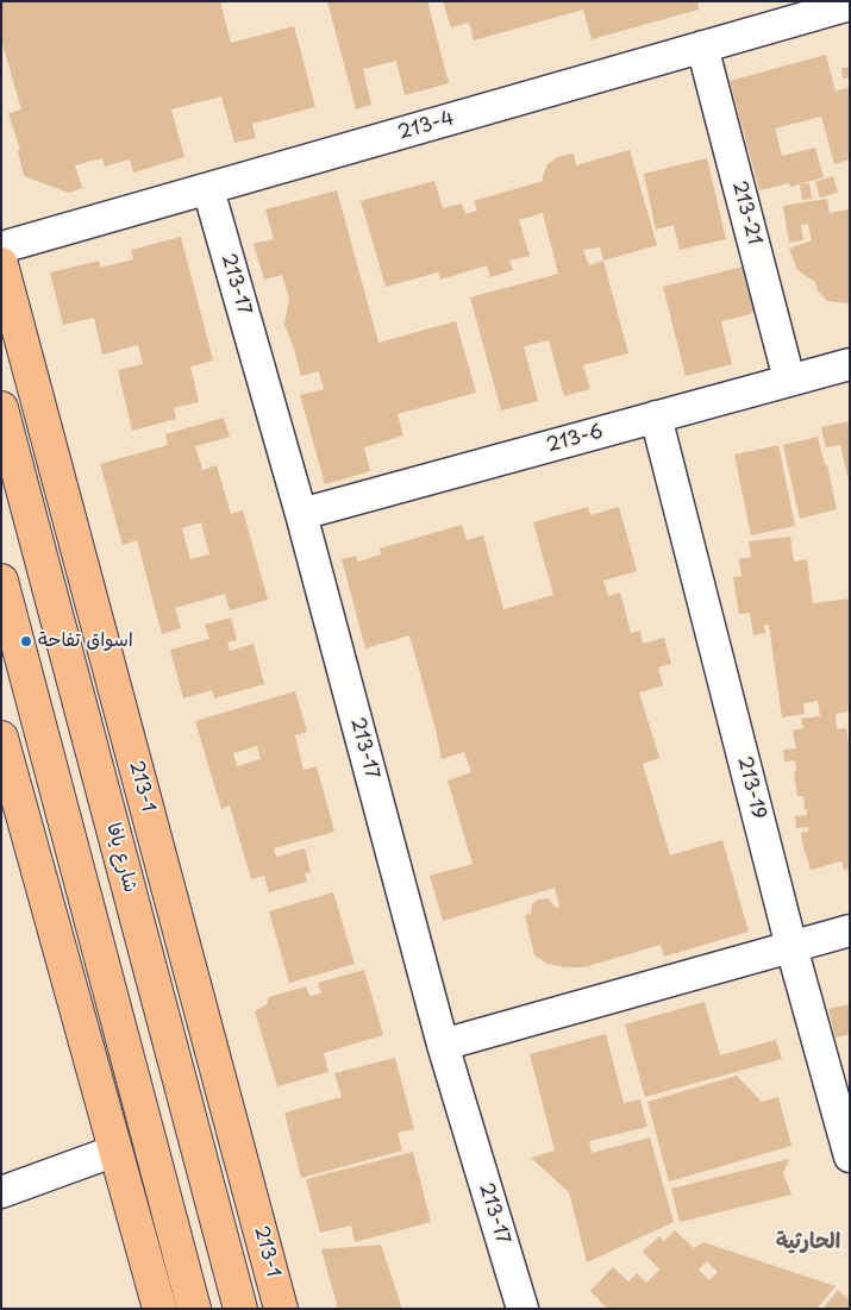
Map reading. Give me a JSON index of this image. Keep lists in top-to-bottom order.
{
  "streets": {
    "main road": ["213-1", "شارع يافا"],
    "street": [
      "213-4",
      "213-21",
      "213-17",
      "213-6",
      "213-19"
    ]
  },
  "crossings": [
    ["213-4", "213-21"],
    ["213-4", "213-17"],
    ["213-21", "213-6"],
    ["213-17", "213-6"],
    ["213-6", "213-19"]
  ],
  "districts": ["الحارثية"],
  "places": ["اسواق تفاحة"]
}
